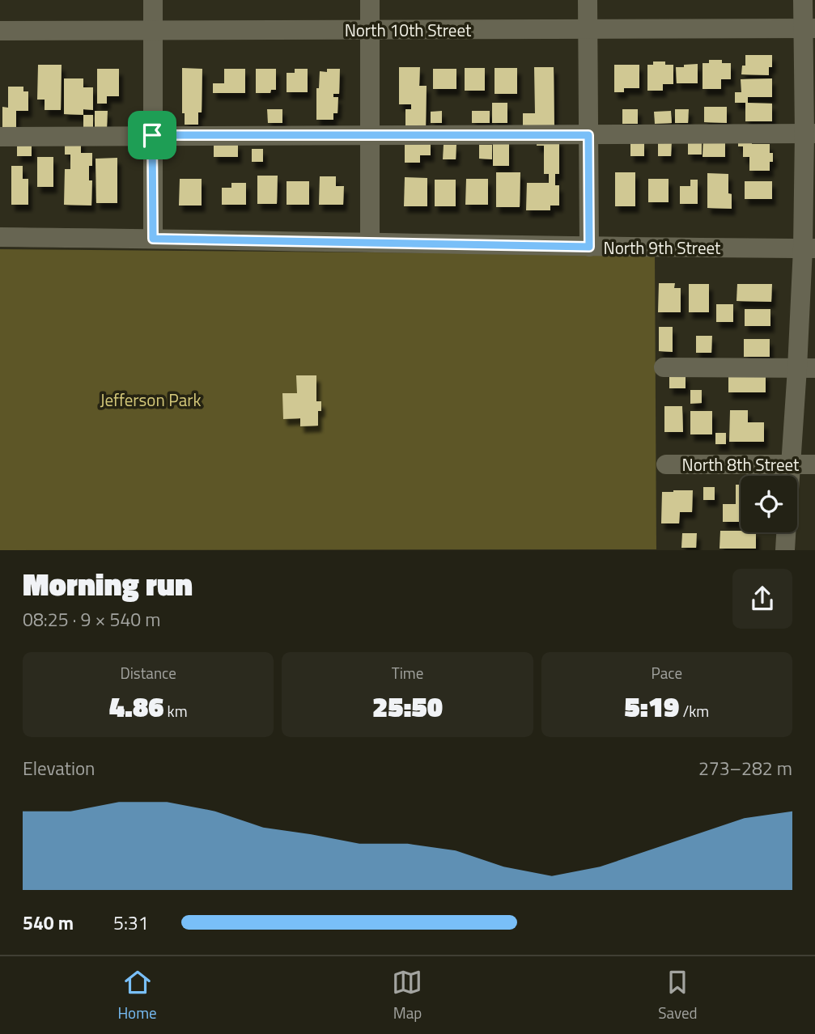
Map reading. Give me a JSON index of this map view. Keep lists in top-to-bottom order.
{
  "streets": {
    "street": ["North 10th Street", "North 9th Street", "North 8th Street"]
  },
  "parks": ["Jefferson Park"],
  "page": {
    "heading": ["Morning run", "08:25 · 9 × 540 m"],
    "stats": [
      ["Distance", "4.86 km"],
      ["Time", "25:50"],
      ["Pace", "5:19 /km"]
    ],
    "chart": ["Elevation", "273–282 m"],
    "list": [
      {
        "name": "540 m",
        "note": "5:31"
      }
    ],
    "tabs": ["Home", "Map", "Saved"]
  }
}
